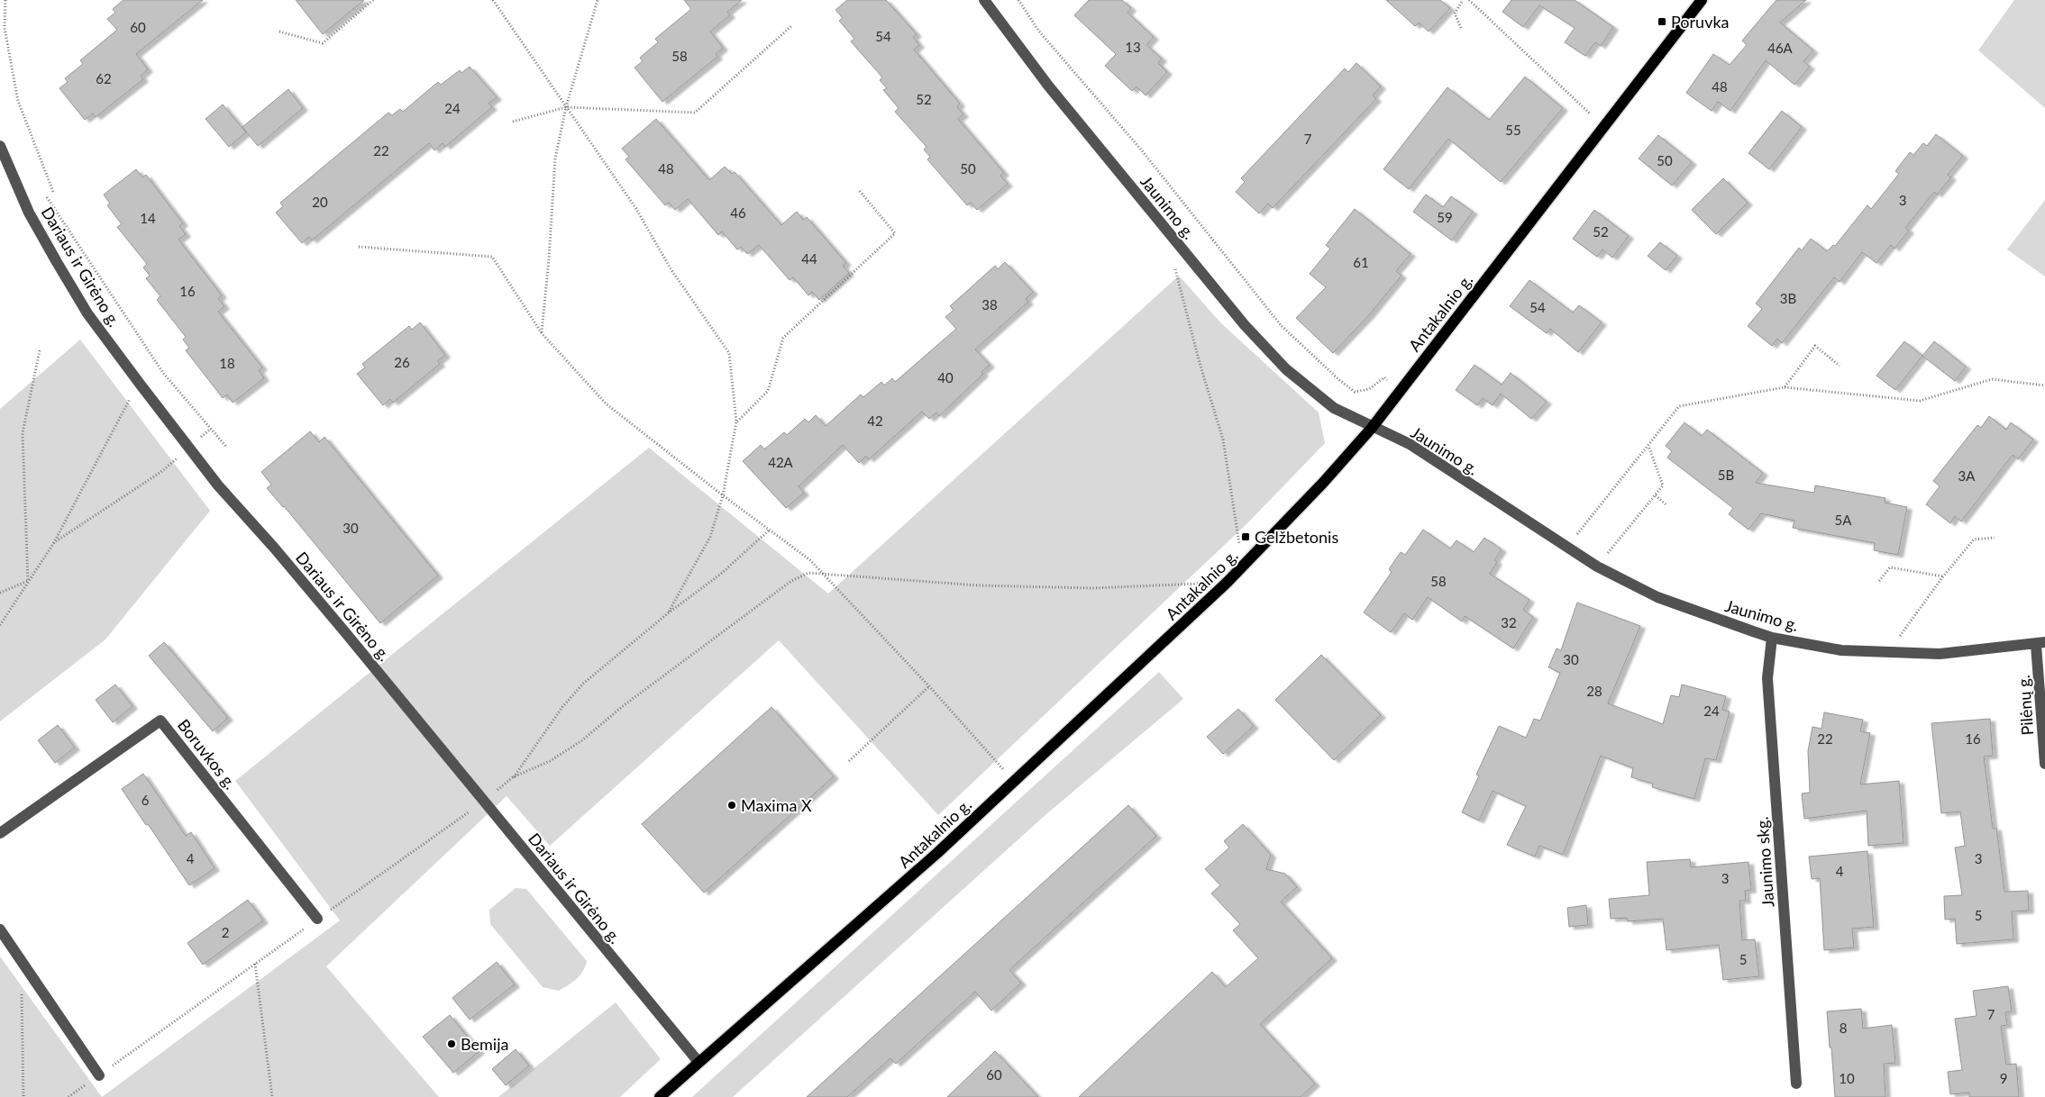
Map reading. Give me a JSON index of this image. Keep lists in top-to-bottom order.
{
  "streets": {
    "main road": ["Antakalnio g."],
    "street": [
      "Jaunimo g.",
      "Dariaus ir Girėno g.",
      "Pilėnų g.",
      "Boruvkos g.",
      "Jaunimo skg."
    ]
  },
  "crossings": [
    ["Jaunimo g.", "Antakalnio g."],
    ["Jaunimo g.", "Pilėnų g."],
    ["Jaunimo g.", "Jaunimo skg."],
    ["Dariaus ir Girėno g.", "Antakalnio g."]
  ],
  "places": {
    "transit": ["Poruvka", "Gelžbetonis"],
    "other": ["Maxima X", "Bemija"]
  },
  "house_numbers": [
    "60",
    "54",
    "13",
    "46A",
    "58",
    "62",
    "48",
    "52",
    "24",
    "55",
    "7",
    "22",
    "50",
    "48",
    "50",
    "3",
    "20",
    "46",
    "59",
    "14",
    "52",
    "44",
    "61",
    "16",
    "3B",
    "38",
    "54",
    "26",
    "18",
    "40",
    "42",
    "42A",
    "5B",
    "3A",
    "5A",
    "30",
    "58",
    "32",
    "30",
    "28",
    "24",
    "22",
    "16",
    "6",
    "4",
    "3",
    "4",
    "3",
    "5",
    "2",
    "5",
    "7",
    "8",
    "60",
    "10",
    "9"
  ]
}
